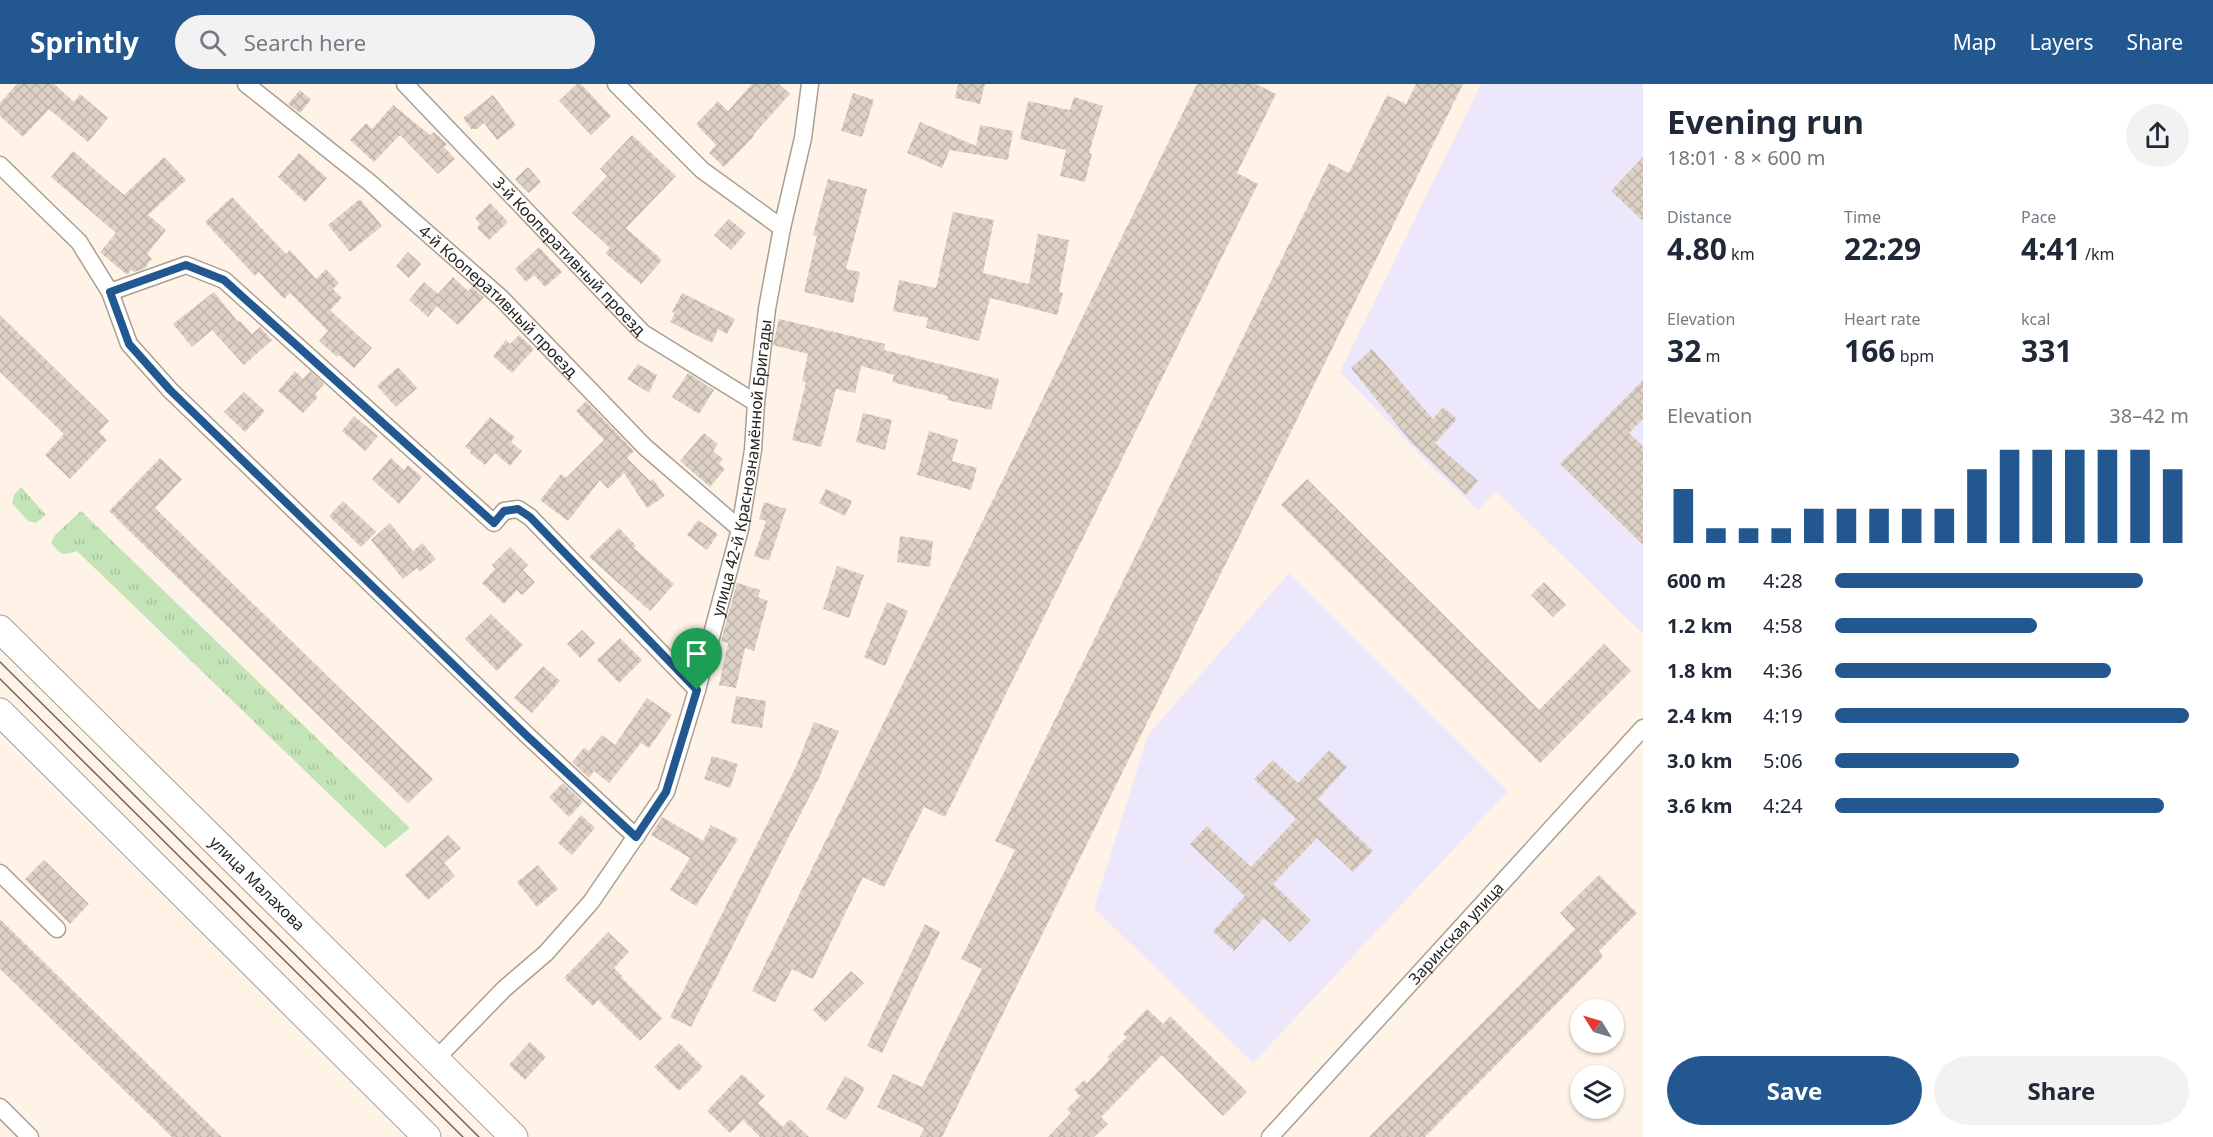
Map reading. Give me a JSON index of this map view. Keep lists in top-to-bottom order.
{
  "streets": {
    "main road": ["улица Малахова"],
    "street": [
      "3-й Кооперативный проезд",
      "4-й Кооперативный проезд",
      "улица 42-й Краснознамённой Бригады",
      "Заринская улица"
    ]
  },
  "crossings": [
    ["3-й Кооперативный проезд", "улица 42-й Краснознамённой Бригады"],
    ["4-й Кооперативный проезд", "улица 42-й Краснознамённой Бригады"],
    ["улица 42-й Краснознамённой Бригады", "улица Малахова"]
  ],
  "north": "top left",
  "page": {
    "header": "Sprintly",
    "search": "Search here",
    "nav": ["Map", "Layers", "Share"],
    "heading": ["Evening run", "18:01 · 8 × 600 m"],
    "stats": [
      ["Distance", "4.80 km"],
      ["Time", "22:29"],
      ["Pace", "4:41 /km"],
      ["Elevation", "32 m"],
      ["Heart rate", "166 bpm"],
      ["kcal", "331"]
    ],
    "chart": ["Elevation", "38–42 m"],
    "list": [
      {
        "name": "600 m",
        "note": "4:28"
      },
      {
        "name": "1.2 km",
        "note": "4:58"
      },
      {
        "name": "1.8 km",
        "note": "4:36"
      },
      {
        "name": "2.4 km",
        "note": "4:19"
      },
      {
        "name": "3.0 km",
        "note": "5:06"
      },
      {
        "name": "3.6 km",
        "note": "4:24"
      }
    ],
    "buttons": ["Save", "Share"]
  }
}
